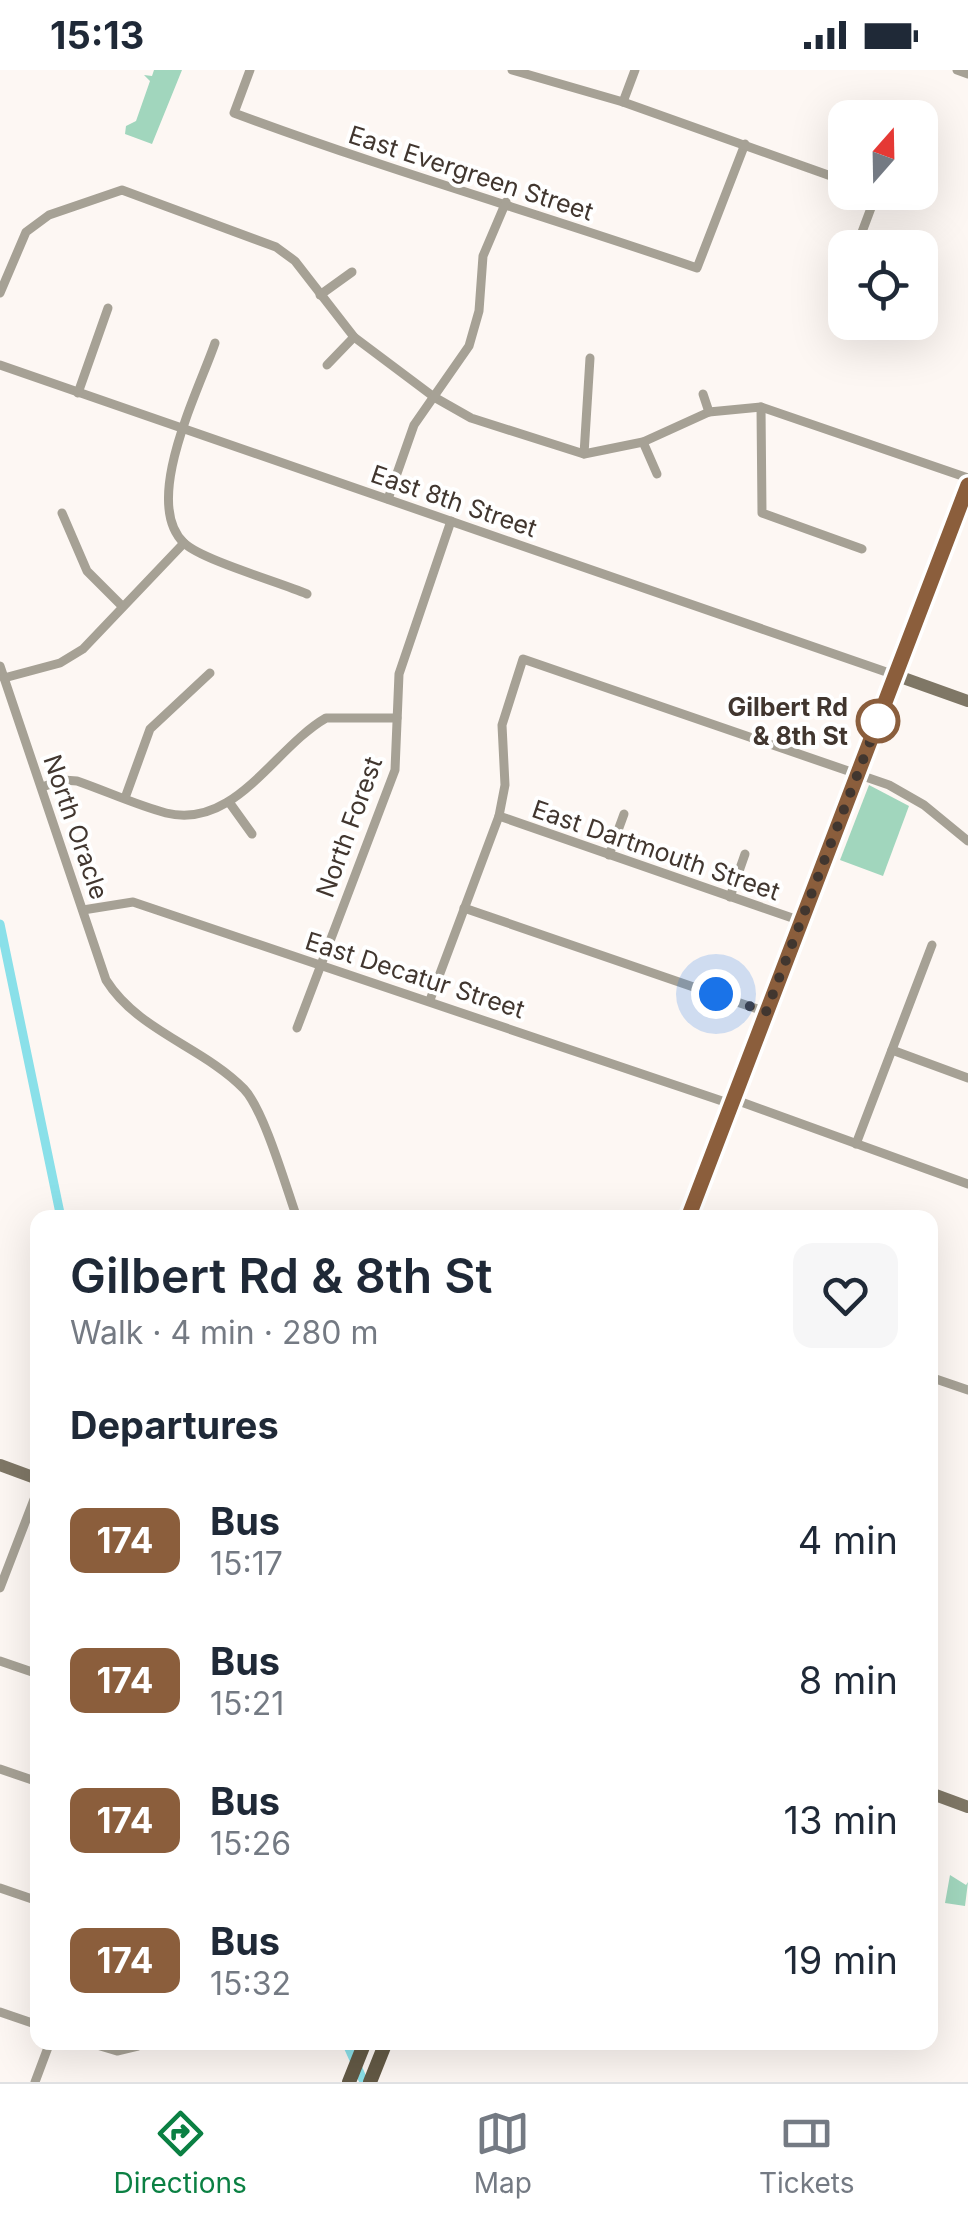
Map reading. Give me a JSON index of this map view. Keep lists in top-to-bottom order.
{
  "streets": {
    "street": [
      "East Evergreen Street",
      "East 8th Street",
      "North Oracle",
      "North Forest",
      "East Dartmouth Street",
      "East Decatur Street"
    ]
  },
  "crossings": [
    ["East 8th Street", "North Forest"],
    ["North Oracle", "East Decatur Street"],
    ["North Forest", "East Decatur Street"]
  ],
  "places": ["Gilbert Rd & 8th St"],
  "lines": ["bus line 174"],
  "north": "top",
  "page": {
    "status": "15:13",
    "heading": [
      ["Gilbert Rd & 8th St", "Walk · 4 min · 280 m"],
      "Departures"
    ],
    "list": [
      {
        "mark": "174",
        "name": "Bus",
        "note": "15:17",
        "value": "4 min"
      },
      {
        "mark": "174",
        "name": "Bus",
        "note": "15:21",
        "value": "8 min"
      },
      {
        "mark": "174",
        "name": "Bus",
        "note": "15:26",
        "value": "13 min"
      },
      {
        "mark": "174",
        "name": "Bus",
        "note": "15:32",
        "value": "19 min"
      }
    ],
    "tabs": ["Directions", "Map", "Tickets"]
  }
}
